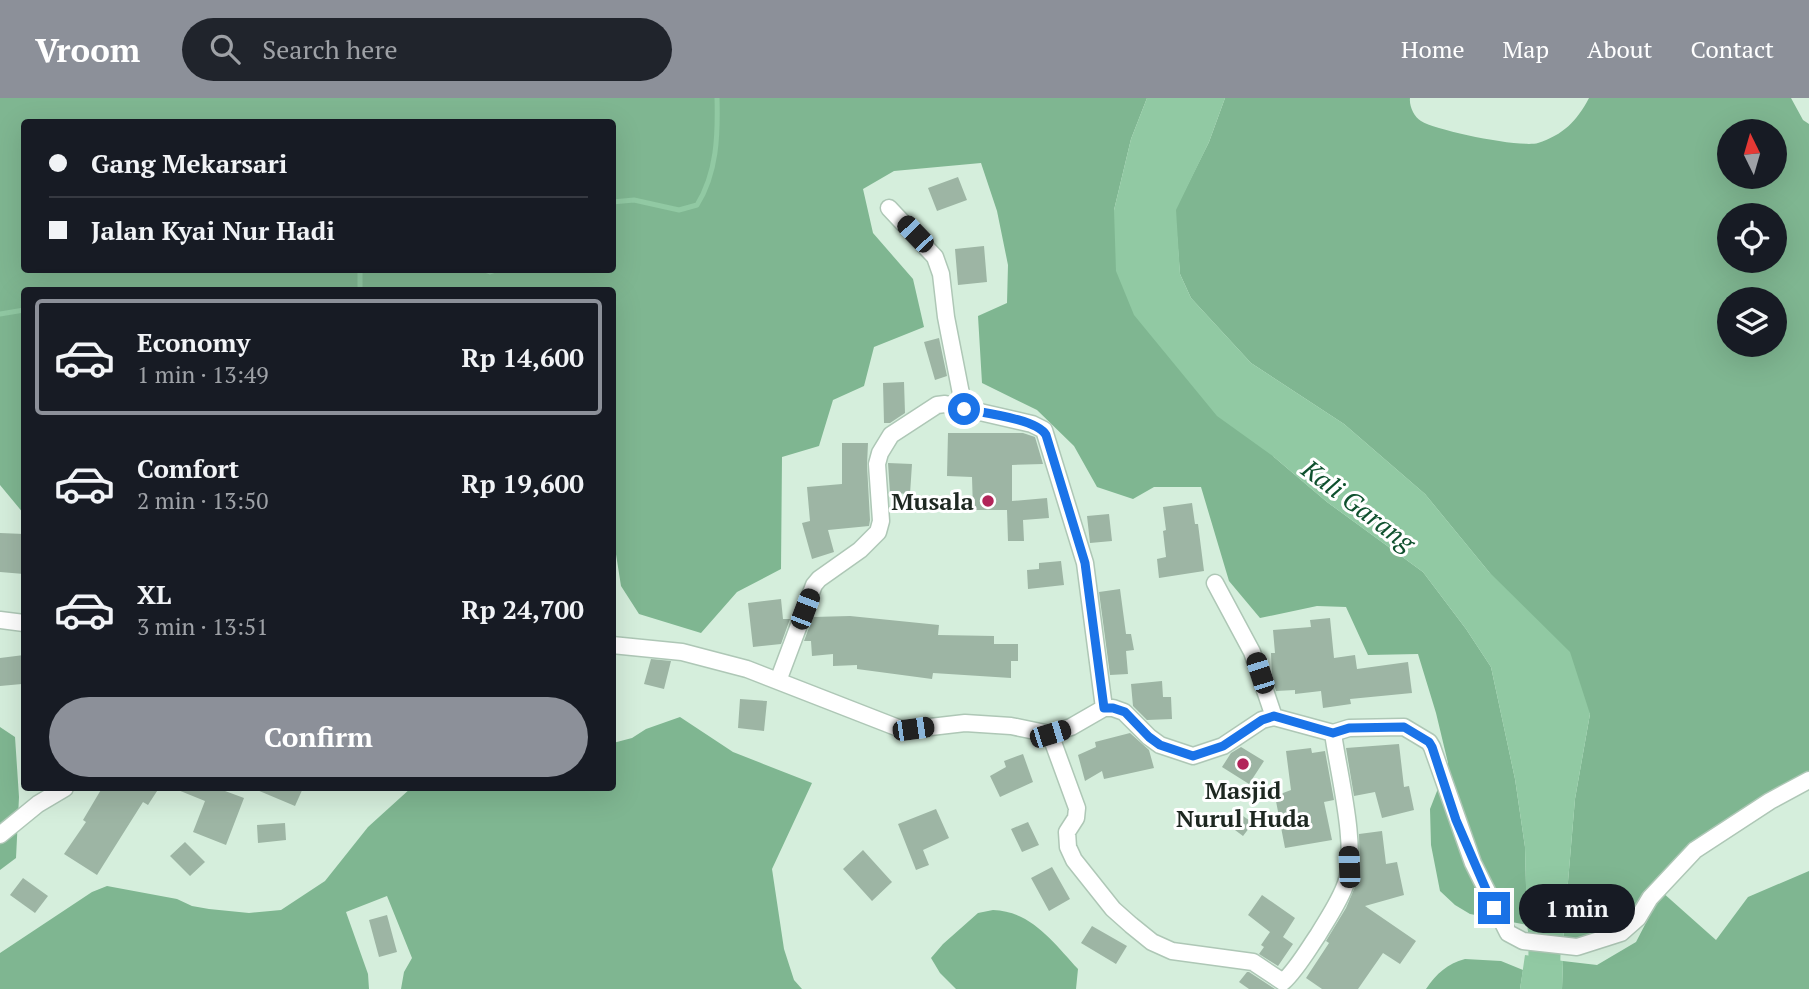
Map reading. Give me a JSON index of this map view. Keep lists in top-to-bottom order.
{
  "water": ["Kali Garang"],
  "places": ["Musala", "Masjid Nurul Huda"],
  "north": "top",
  "page": {
    "header": "Vroom",
    "search": "Search here",
    "nav": [
      "Home",
      "Map",
      "About",
      "Contact"
    ],
    "banner": ["Gang Mekarsari", "Jalan Kyai Nur Hadi"],
    "list": [
      {
        "name": "Economy",
        "note": "1 min · 13:49",
        "value": "Rp 14,600"
      },
      {
        "name": "Comfort",
        "note": "2 min · 13:50",
        "value": "Rp 19,600"
      },
      {
        "name": "XL",
        "note": "3 min · 13:51",
        "value": "Rp 24,700"
      }
    ],
    "buttons": "Confirm",
    "bubble": "1 min"
  }
}
